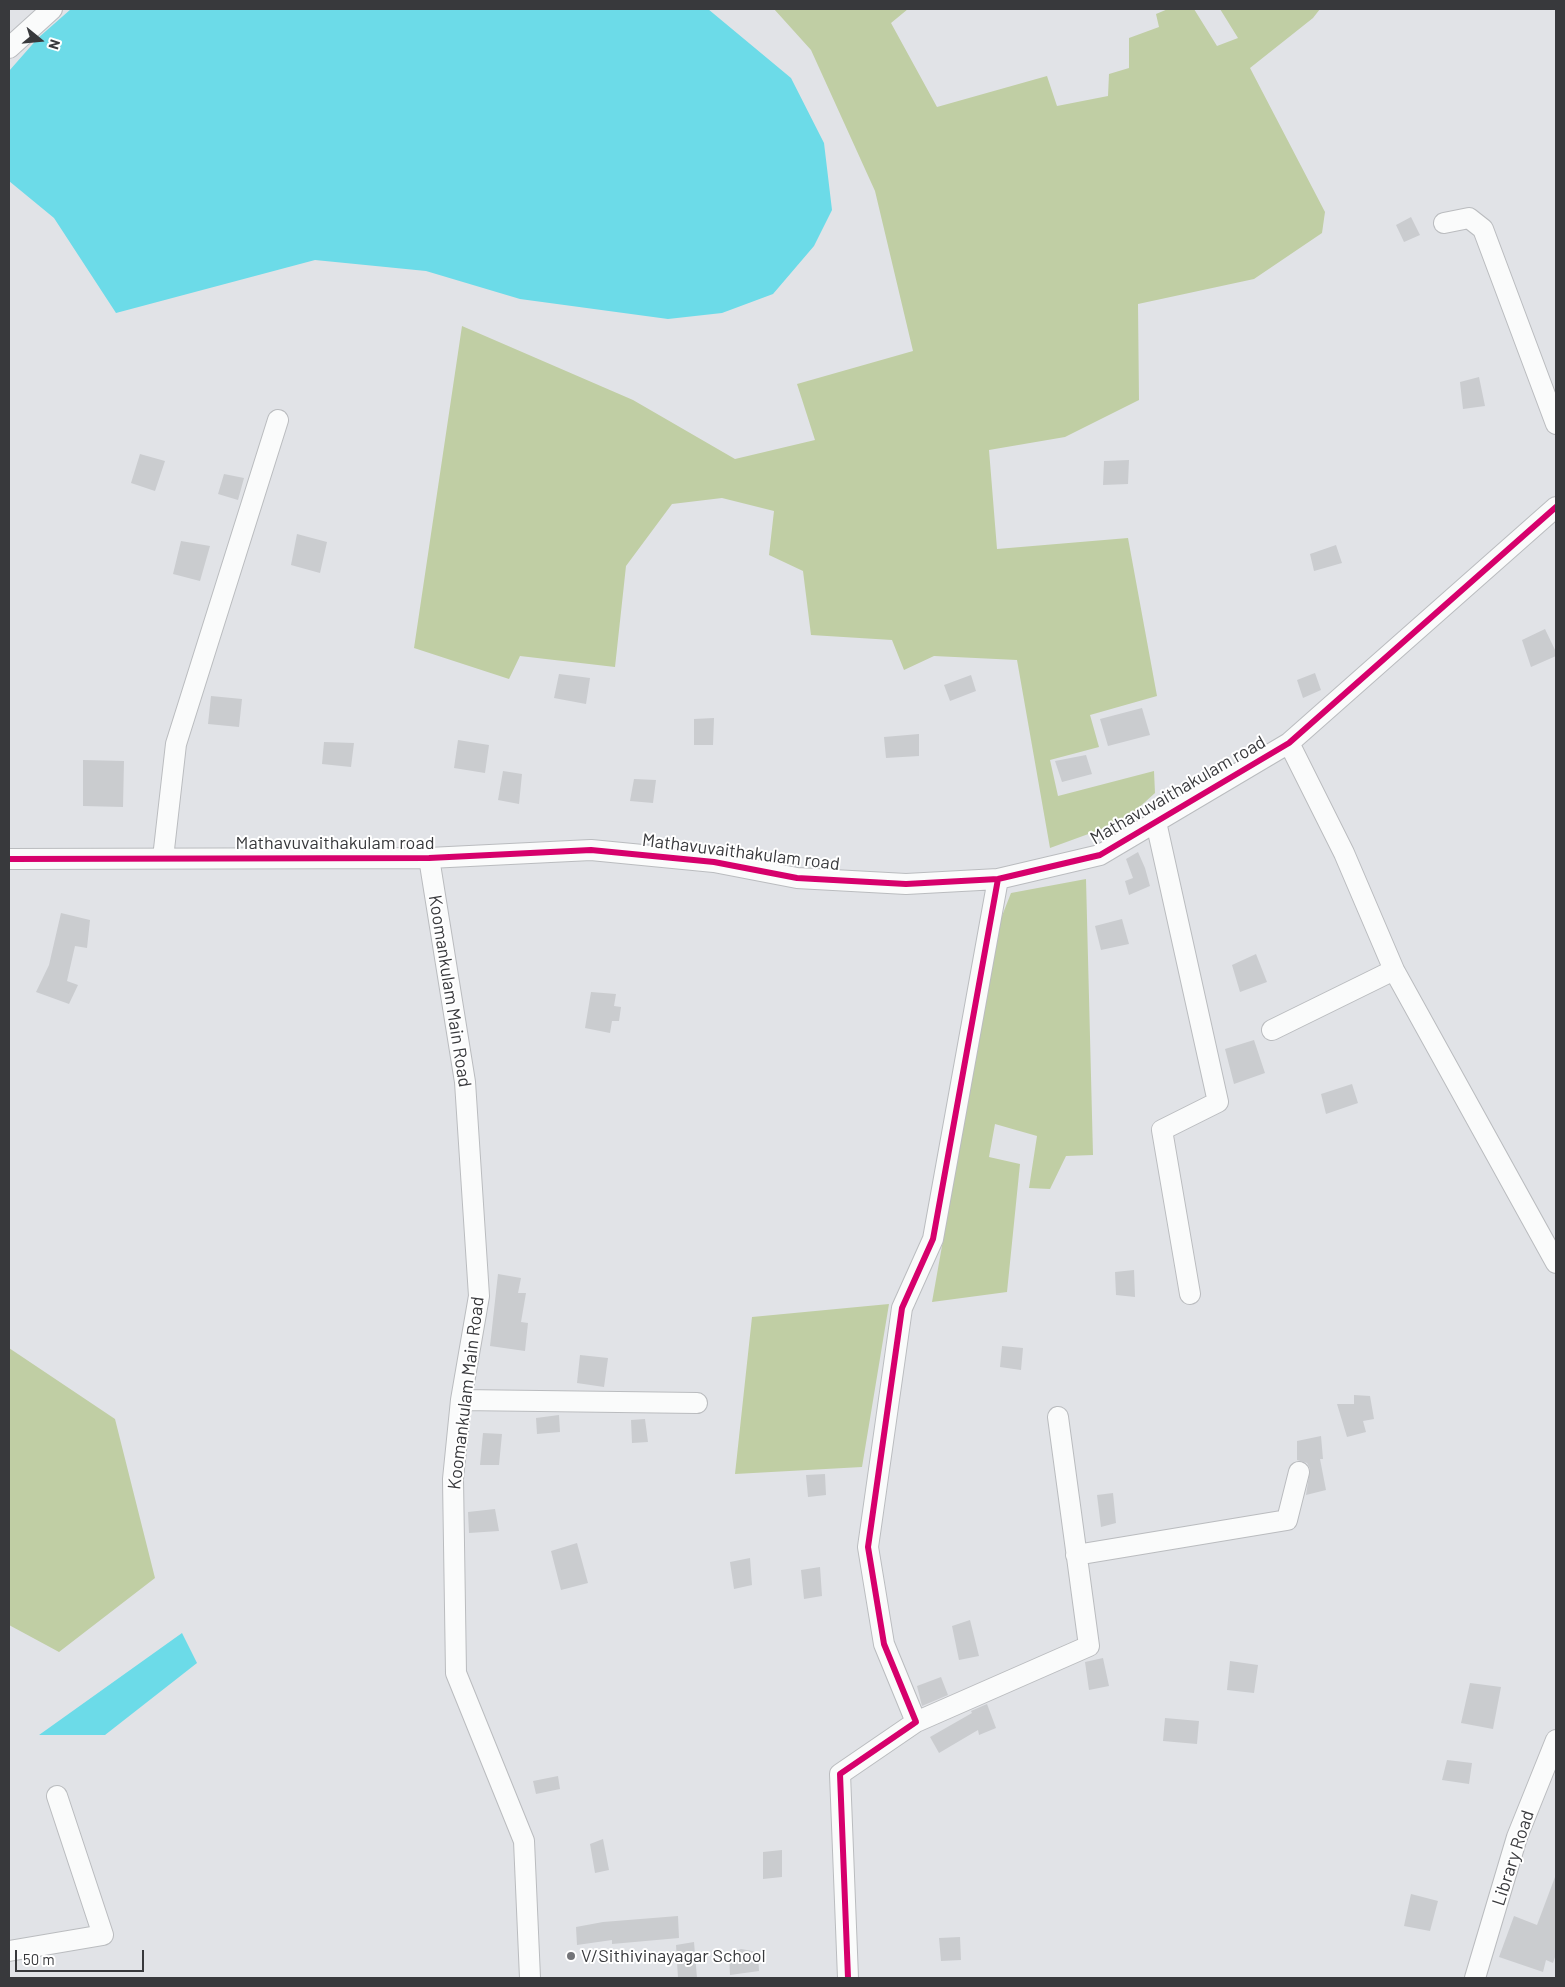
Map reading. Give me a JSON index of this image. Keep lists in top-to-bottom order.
{
  "streets": {
    "street": ["Mathavuvaithakulam road", "Koomankulam Main Road", "Library Road"]
  },
  "crossings": [
    ["Mathavuvaithakulam road", "Koomankulam Main Road"]
  ],
  "places": ["V/Sithivinayagar School"],
  "scale_bar": "50 m",
  "north": "right"
}
